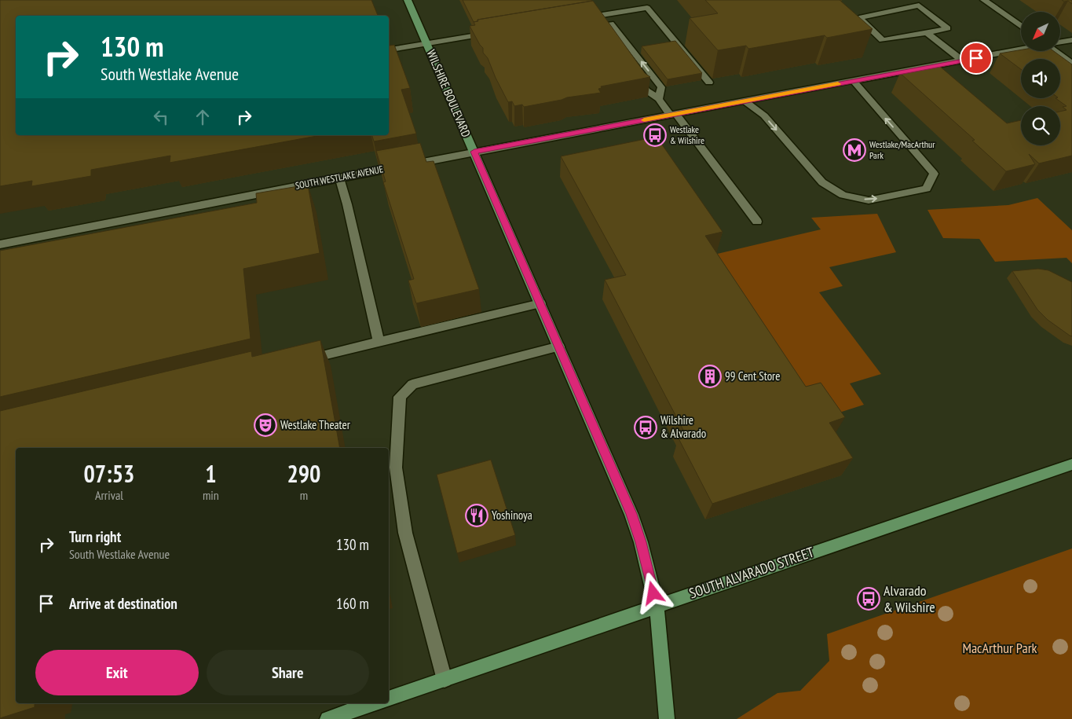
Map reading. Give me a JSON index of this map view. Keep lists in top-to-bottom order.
{
  "streets": {
    "main road": ["WILSHIRE BOULEVARD", "SOUTH ALVARADO STREET"],
    "street": ["SOUTH WESTLAKE AVENUE"]
  },
  "crossings": [
    ["WILSHIRE BOULEVARD", "SOUTH WESTLAKE AVENUE"],
    ["WILSHIRE BOULEVARD", "SOUTH ALVARADO STREET"]
  ],
  "parks": ["MacArthur Park"],
  "places": {
    "bus stop": ["Westlake & Wilshire", "Wilshire & Alvarado", "Alvarado & Wilshire"],
    "metro station": ["Westlake/MacArthur Park"],
    "building": ["99 Cent Store"],
    "theatre": ["Westlake Theater"],
    "restaurant": ["Yoshinoya"]
  },
  "north": "bottom left",
  "page": {
    "turn": ["130 m", "South Westlake Avenue"],
    "eta": [
      "07:53",
      "Arrival",
      "1",
      "min",
      "290",
      "m"
    ],
    "list": [
      {
        "name": "Turn right",
        "note": "South Westlake Avenue",
        "value": "130 m"
      },
      {
        "name": "Arrive at destination",
        "value": "160 m"
      }
    ],
    "buttons": ["Exit", "Share"]
  }
}
